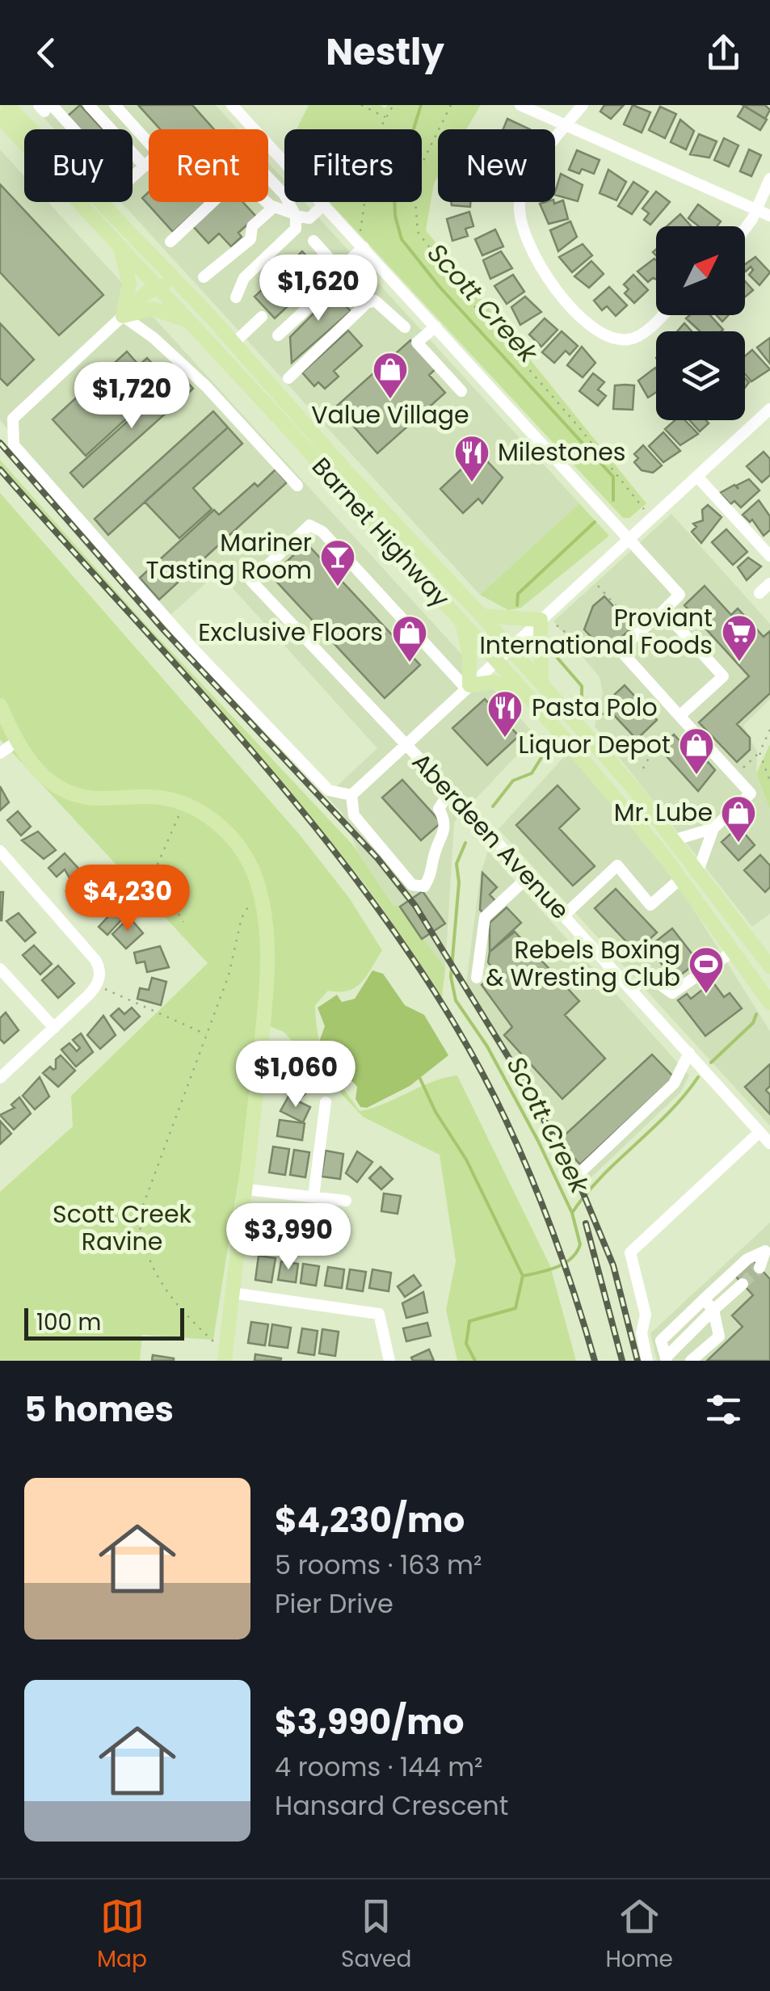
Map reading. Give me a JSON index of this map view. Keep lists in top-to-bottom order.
{
  "streets": {
    "main road": ["Barnet Highway"],
    "street": ["Aberdeen Avenue"]
  },
  "water": ["Scott Creek"],
  "parks": ["Scott Creek Ravine"],
  "places": {
    "shop": [
      "Value Village",
      "Exclusive Floors",
      "Liquor Depot",
      "Mr. Lube"
    ],
    "restaurant": ["Milestones", "Pasta Polo"],
    "bar": ["Mariner Tasting Room"],
    "supermarket": ["Proviant International Foods"],
    "sports": ["Rebels Boxing & Wresting Club"]
  },
  "scale_bar": "100 m",
  "north": "top right",
  "page": {
    "header": "Nestly",
    "chip": [
      "Buy",
      "Rent",
      "Filters",
      "New"
    ],
    "price": [
      "$1,620",
      "$1,720",
      "$4,230",
      "$1,060",
      "$3,990"
    ],
    "scale": "100 m",
    "heading": "5 homes",
    "list": [
      {
        "name": "$4,230/mo",
        "note": "5 rooms · 163 m² · Pier Drive"
      },
      {
        "name": "$3,990/mo",
        "note": "4 rooms · 144 m² · Hansard Crescent"
      }
    ],
    "tabs": ["Map", "Saved", "Home"]
  }
}
